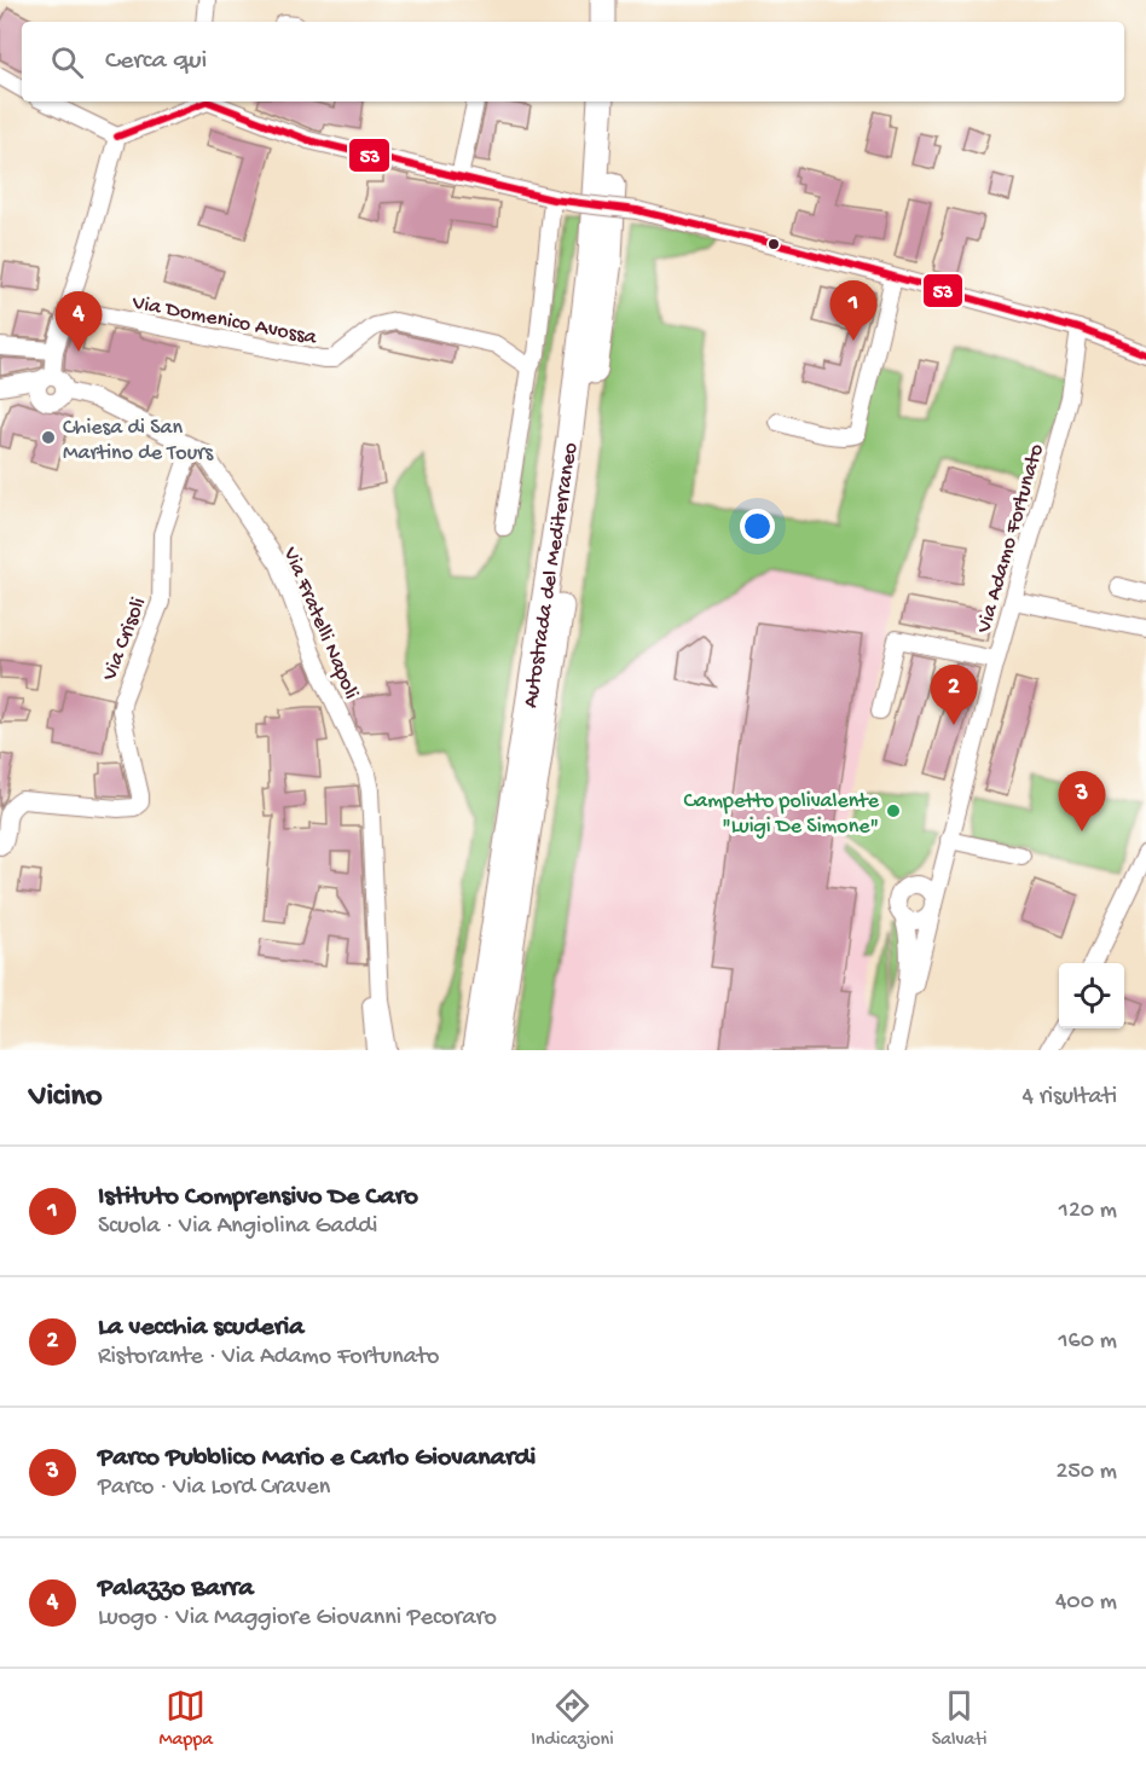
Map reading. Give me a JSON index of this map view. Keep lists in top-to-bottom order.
{
  "streets": {
    "highway": ["Autostrada del Mediterraneo"],
    "street": [
      "Via Domenico Avossa",
      "Via Adamo Fortunato",
      "Via Fratelli Napoli",
      "Via Crisoli"
    ]
  },
  "crossings": [
    ["Via Fratelli Napoli", "Via Crisoli"]
  ],
  "places": ["Chiesa di San Martino de Tours", "Campetto polivalente \"Luigi De Simone\""],
  "lines": ["transit line 53"],
  "page": {
    "search": "Cerca qui",
    "pins": [
      "1",
      "4",
      "2",
      "3"
    ],
    "heading": ["Vicino", "4 risultati"],
    "list": [
      {
        "mark": "1",
        "name": "Istituto Comprensivo De Caro",
        "note": "Scuola · Via Angiolina Gaddi",
        "value": "120 m"
      },
      {
        "mark": "2",
        "name": "La vecchia scuderia",
        "note": "Ristorante · Via Adamo Fortunato",
        "value": "160 m"
      },
      {
        "mark": "3",
        "name": "Parco Pubblico Mario e Carlo Giovanardi",
        "note": "Parco · Via Lord Craven",
        "value": "250 m"
      },
      {
        "mark": "4",
        "name": "Palazzo Barra",
        "note": "Luogo · Via Maggiore Giovanni Pecoraro",
        "value": "400 m"
      }
    ],
    "nav": ["Mappa", "Indicazioni", "Salvati"]
  }
}
